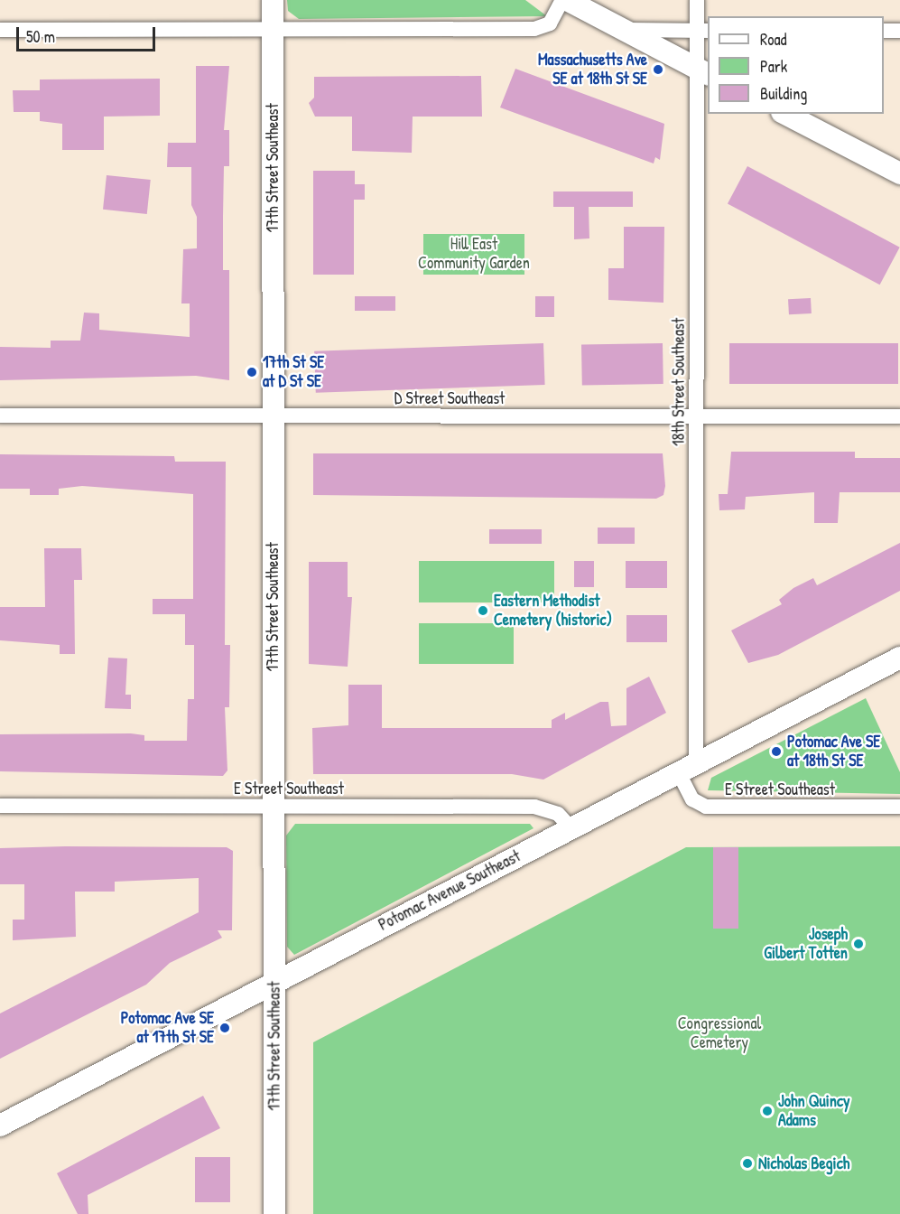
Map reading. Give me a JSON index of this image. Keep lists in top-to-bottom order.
{
  "streets": {
    "main road": ["17th Street Southeast", "Potomac Avenue Southeast"],
    "street": ["18th Street Southeast", "D Street Southeast", "E Street Southeast"]
  },
  "crossings": [
    ["17th Street Southeast", "D Street Southeast"],
    ["17th Street Southeast", "E Street Southeast"],
    ["17th Street Southeast", "Potomac Avenue Southeast"],
    ["18th Street Southeast", "D Street Southeast"],
    ["18th Street Southeast", "E Street Southeast"],
    ["18th Street Southeast", "Potomac Avenue Southeast"],
    ["E Street Southeast", "Potomac Avenue Southeast"]
  ],
  "parks": ["Hill East Community Garden", "Congressional Cemetery"],
  "places": [
    "Massachusetts Ave SE at 18th St SE",
    "17th St SE at D St SE",
    "Eastern Methodist Cemetery (historic)",
    "Potomac Ave SE at 18th St SE",
    "Joseph Gilbert Totten",
    "Potomac Ave SE at 17th St SE",
    "John Quincy Adams",
    "Nicholas Begich"
  ],
  "legend": ["Road", "Park", "Building"],
  "scale_bar": "50 m"
}
